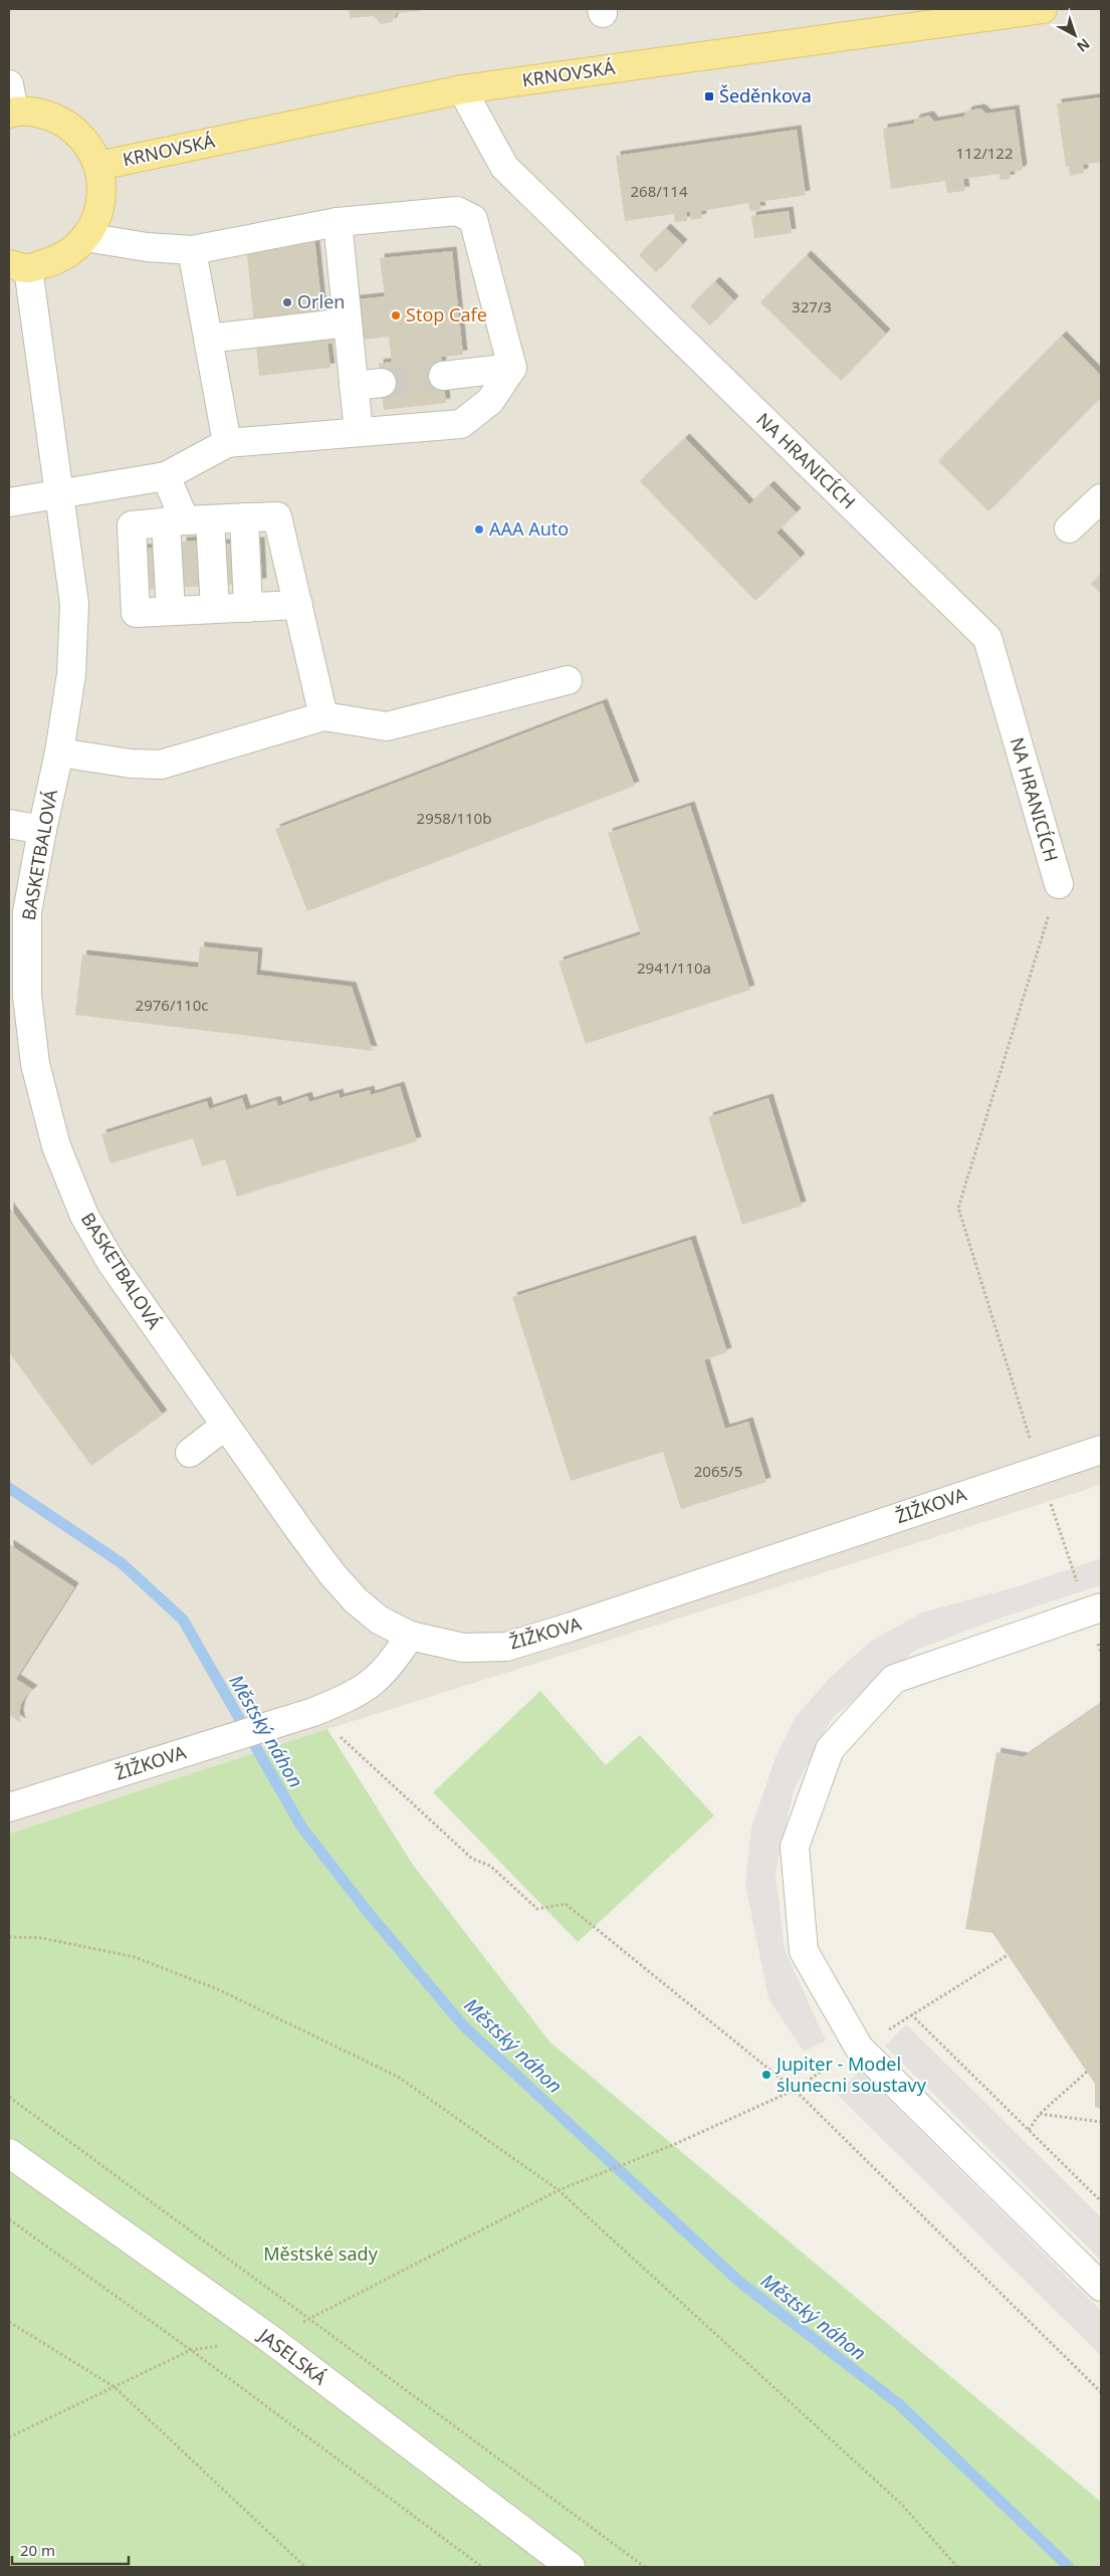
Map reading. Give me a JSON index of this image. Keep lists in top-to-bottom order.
{
  "streets": {
    "main road": ["KRNOVSKÁ"],
    "street": [
      "NA HRANICÍCH",
      "BASKETBALOVÁ",
      "ŽIŽKOVA",
      "JASELSKÁ"
    ]
  },
  "crossings": [
    ["KRNOVSKÁ", "NA HRANICÍCH"],
    ["KRNOVSKÁ", "BASKETBALOVÁ"],
    ["BASKETBALOVÁ", "ŽIŽKOVA"]
  ],
  "water": ["Městský náhon"],
  "parks": ["Městské sady"],
  "places": {
    "transit": ["Šeděnkova"],
    "other": [
      "Orlen",
      "Stop Cafe",
      "AAA Auto",
      "Jupiter - Model slunecni soustavy"
    ]
  },
  "house_numbers": [
    "112/122",
    "268/114",
    "327/3",
    "2958/110b",
    "2941/110a",
    "2976/110c",
    "2065/5"
  ],
  "scale_bar": "20 m",
  "north": "bottom right"
}
